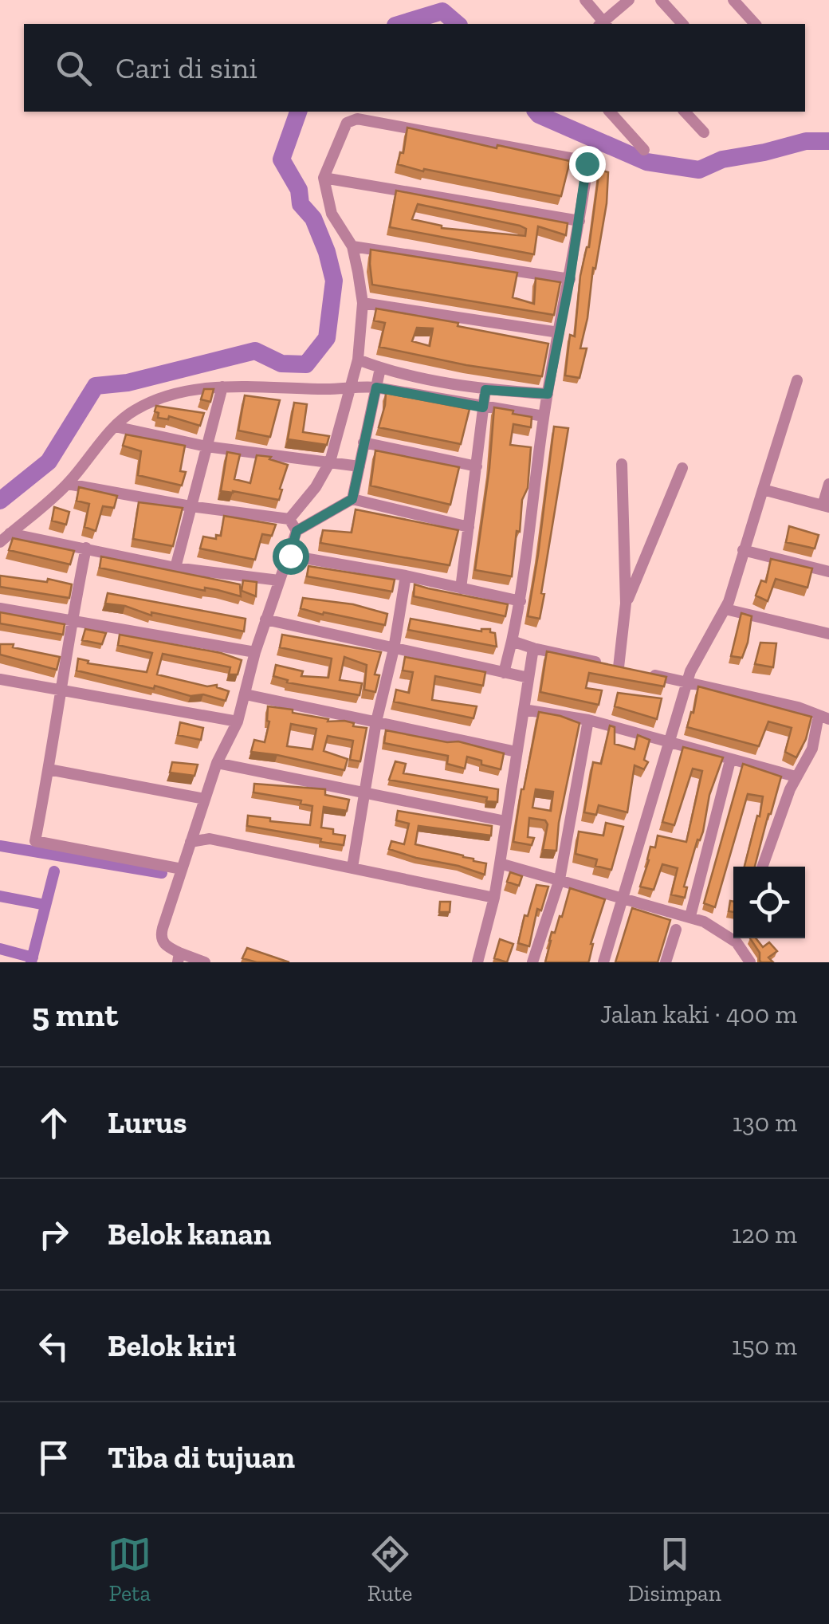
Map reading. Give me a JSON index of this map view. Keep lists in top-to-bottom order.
{
  "page": {
    "search": "Cari di sini",
    "heading": ["5 mnt", "Jalan kaki · 400 m"],
    "list": [
      ["Lurus", "130 m"],
      ["Belok kanan", "120 m"],
      ["Belok kiri", "150 m"],
      "Tiba di tujuan"
    ],
    "nav": ["Peta", "Rute", "Disimpan"]
  }
}
